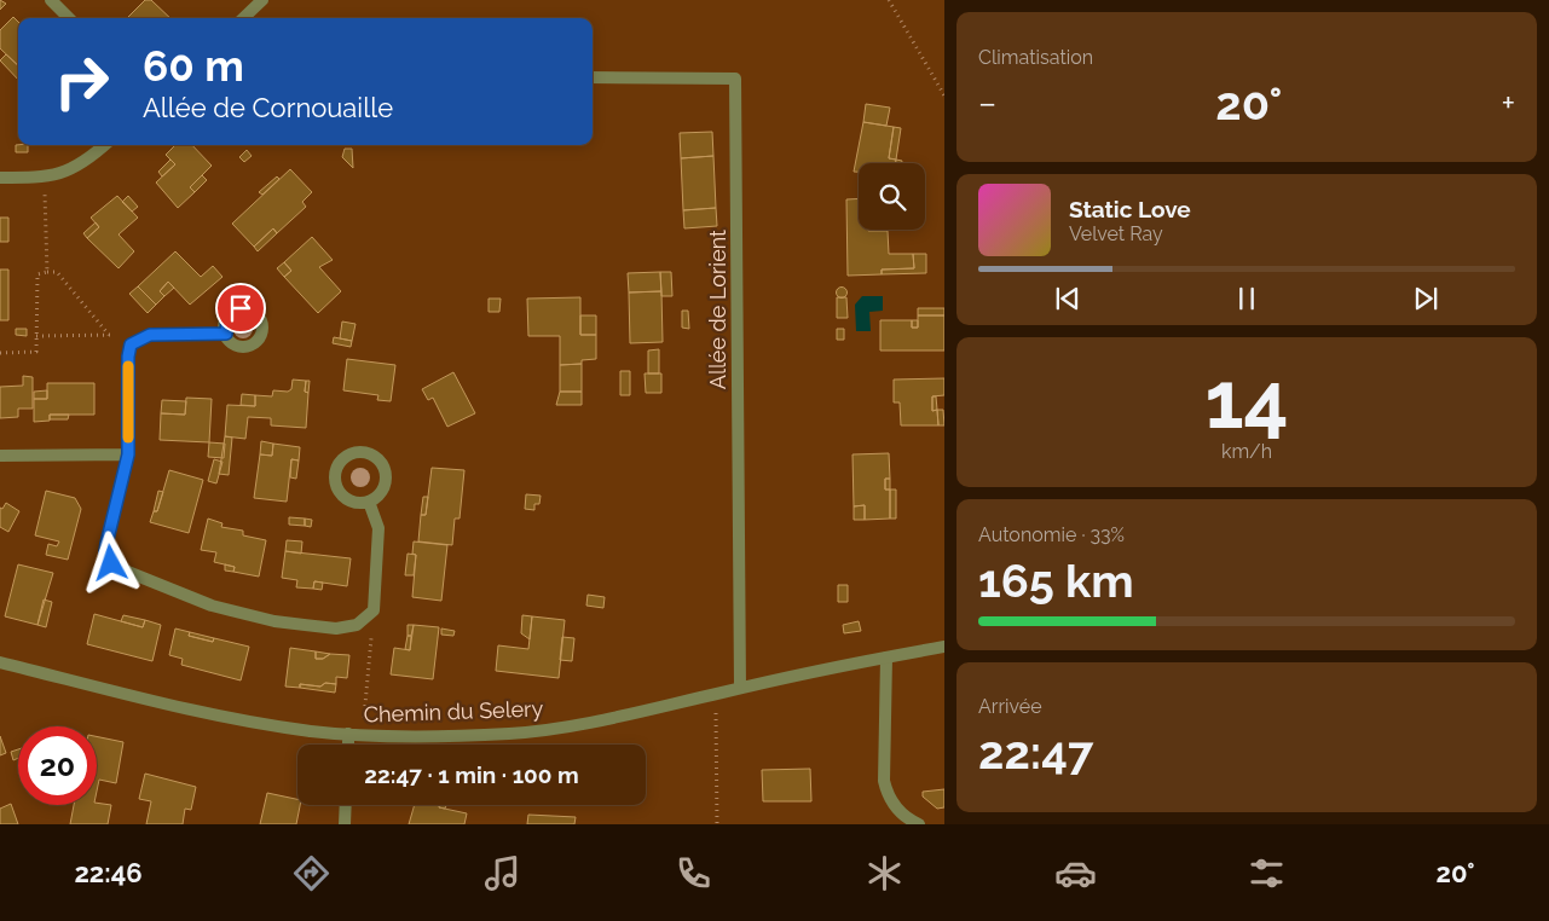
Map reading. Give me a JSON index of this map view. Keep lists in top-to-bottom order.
{
  "streets": {
    "street": ["Allée de Lorient", "Chemin du Selery"]
  },
  "crossings": [
    ["Allée de Lorient", "Chemin du Selery"]
  ],
  "page": {
    "tile": [
      "Climatisation",
      ["14", "km/h"],
      ["Autonomie · 33%", "165 km"],
      ["Arrivée", "22:47"]
    ],
    "turn": ["60 m", "Allée de Cornouaille"],
    "heat": ["−", "20°", "+"],
    "song": ["Static Love", "Velvet Ray"],
    "limit": "20",
    "trip": "22:47 · 1 min · 100 m",
    "tabs": ["22:46", "20°"]
  }
}
